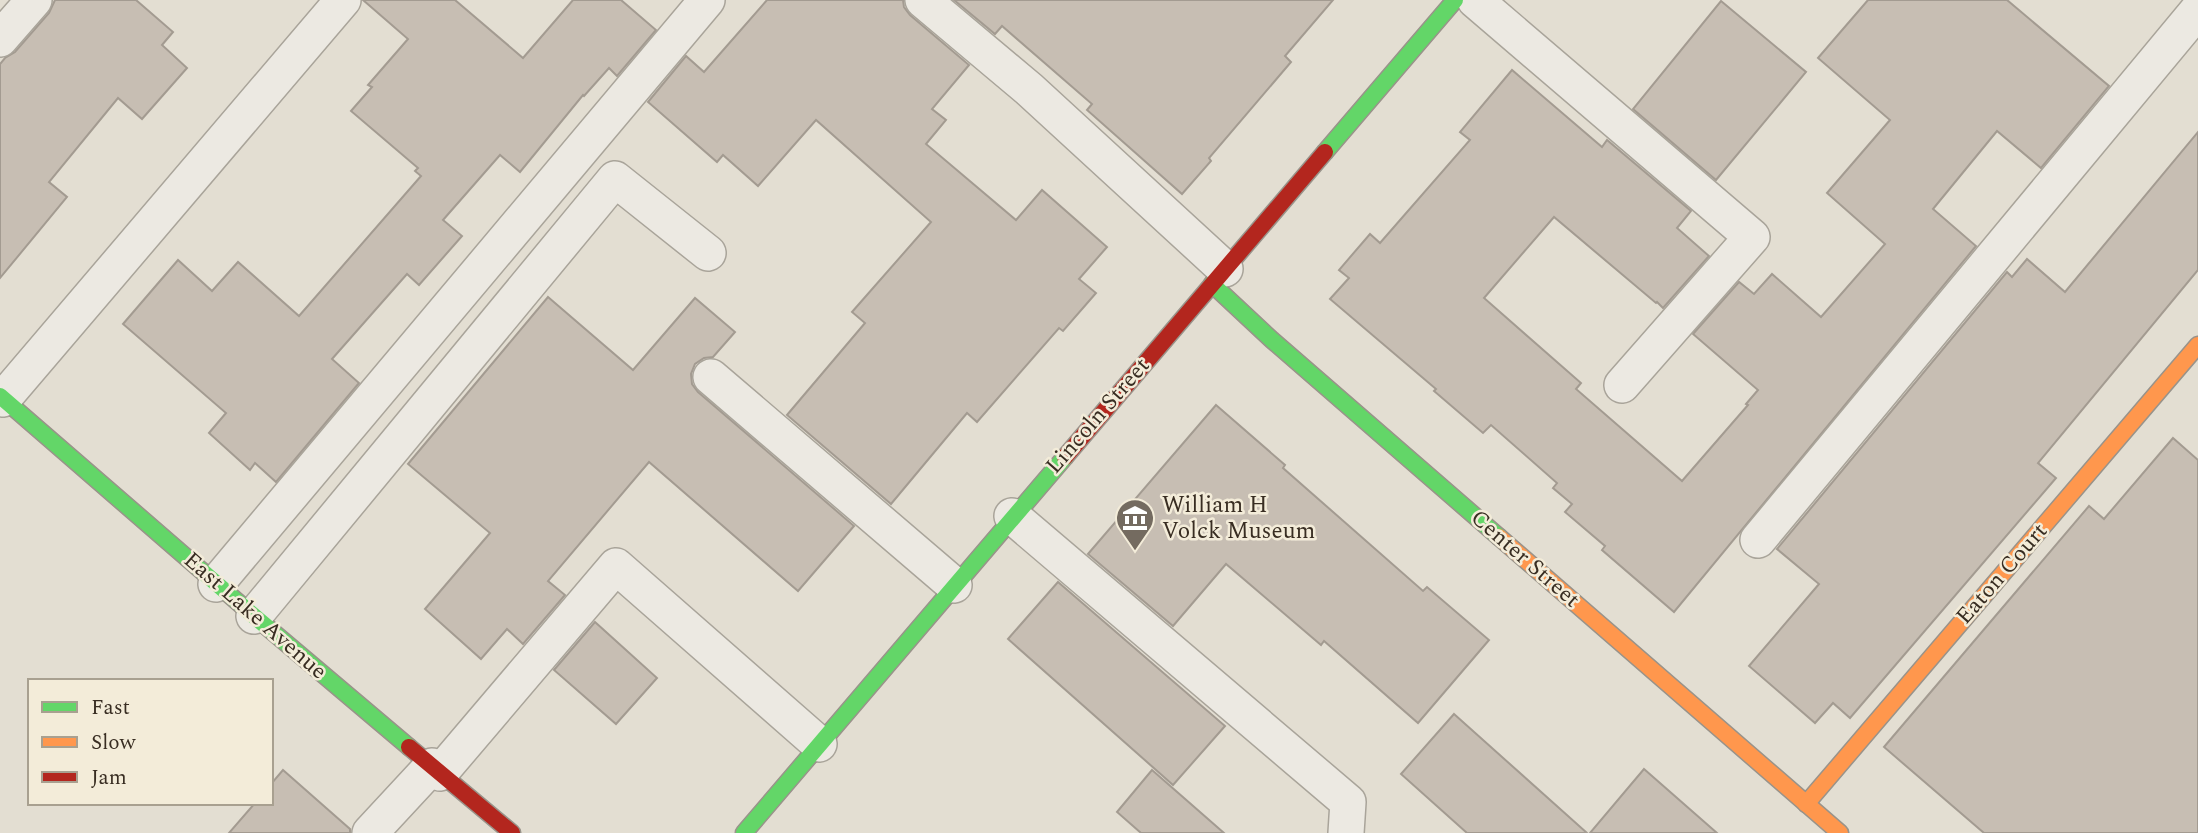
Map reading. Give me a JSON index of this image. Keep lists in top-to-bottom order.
{
  "streets": {
    "main road": [
      "Lincoln Street",
      "Center Street",
      "Eaton Court",
      "East Lake Avenue"
    ]
  },
  "crossings": [
    ["Lincoln Street", "Center Street"],
    ["Center Street", "Eaton Court"]
  ],
  "places": {
    "museum": ["William H Volck Museum"]
  },
  "legend": ["Fast", "Slow", "Jam"]
}
